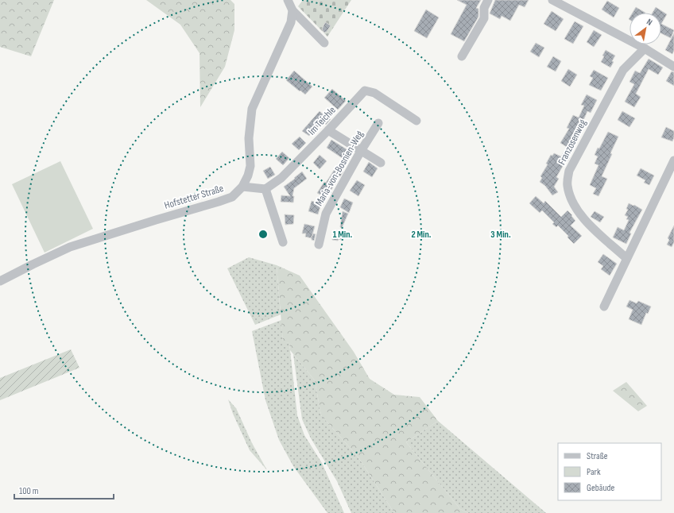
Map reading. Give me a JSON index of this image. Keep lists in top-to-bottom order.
{
  "streets": {
    "street": [
      "Im Teichle",
      "Franzosenweg",
      "Maria-von-Bosnien-Weg",
      "Hofstetter Straße"
    ]
  },
  "legend": ["Straße", "Park", "Gebäude"],
  "scale_bar": "100 m",
  "north": "top right",
  "rings": ["1 Min.", "2 Min.", "3 Min."]
}
